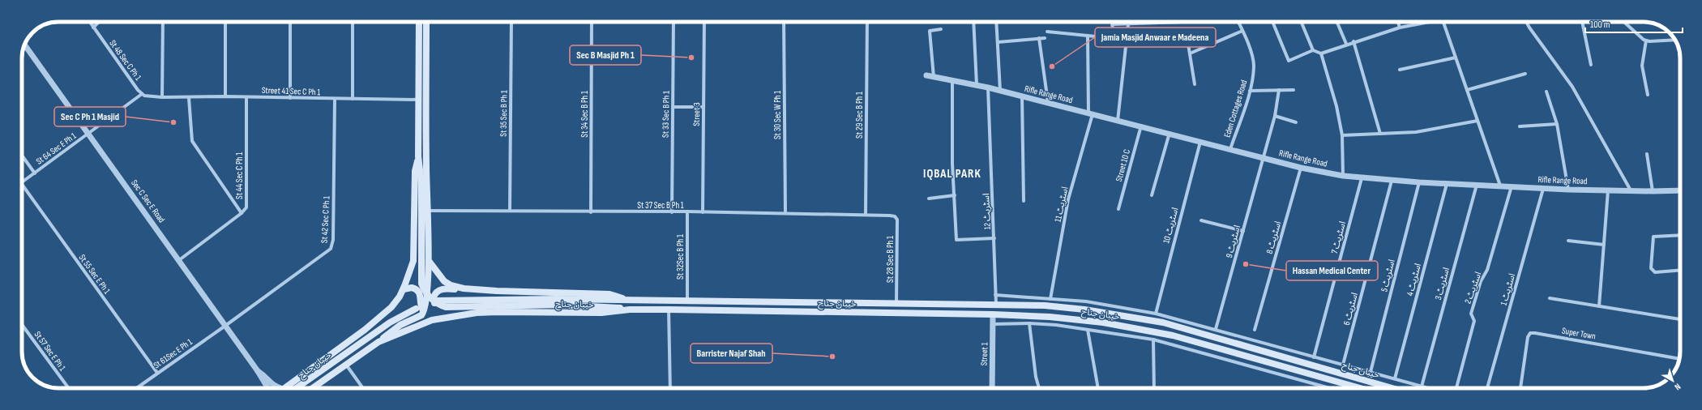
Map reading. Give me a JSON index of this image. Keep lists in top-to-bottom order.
{
  "streets": {
    "main road": ["خیبان جناح"],
    "street": [
      "St 48 Sec C Ph 1",
      "Street 41 Sec C Ph 1",
      "Rifle Range Road",
      "Eden Cottages Road",
      "St 35 Sec B Ph 1",
      "St 34 Sec B Ph 1",
      "St 33 Sec B Ph 1",
      "Street 3",
      "St 30 Sec W Ph 1",
      "St 29 Sec B Ph 1",
      "St 64 Sec E Ph 1",
      "Street 10 C",
      "St 44 Sec C Ph 1",
      "Sec C Sec E Road",
      "اسٹریٹ 11",
      "St 37 Sec B Ph 1",
      "اسٹریٹ 12",
      "St 42 Sec C Ph 1",
      "اسٹریٹ 10",
      "اسٹریٹ 8",
      "اسٹریٹ 7",
      "اسٹریٹ 9",
      "St 32Sec B Ph 1",
      "St 28 Sec B Ph 1",
      "St 55 Sec E Ph 1",
      "اسٹریٹ 5",
      "اسٹریٹ 4",
      "اسٹریٹ 3",
      "اسٹریٹ 2",
      "اسٹریٹ 1",
      "اسٹریٹ 6",
      "Super Town",
      "St 57 Sec E Ph 1",
      "St 61Sec E Ph 1",
      "Street 1"
    ]
  },
  "crossings": [
    ["St 48 Sec C Ph 1", "St 64 Sec E Ph 1"],
    ["Street 41 Sec C Ph 1", "St 44 Sec C Ph 1"],
    ["Street 41 Sec C Ph 1", "St 42 Sec C Ph 1"],
    ["Rifle Range Road", "Eden Cottages Road"],
    ["Rifle Range Road", "Street 10 C"],
    ["Rifle Range Road", "اسٹریٹ 11"],
    ["Rifle Range Road", "اسٹریٹ 12"],
    ["Rifle Range Road", "اسٹریٹ 10"],
    ["Rifle Range Road", "اسٹریٹ 8"],
    ["Rifle Range Road", "اسٹریٹ 7"],
    ["Rifle Range Road", "اسٹریٹ 9"],
    ["Rifle Range Road", "اسٹریٹ 5"],
    ["Rifle Range Road", "اسٹریٹ 4"],
    ["Rifle Range Road", "اسٹریٹ 3"],
    ["Rifle Range Road", "اسٹریٹ 2"],
    ["Rifle Range Road", "اسٹریٹ 1"],
    ["Rifle Range Road", "اسٹریٹ 6"],
    ["St 35 Sec B Ph 1", "St 37 Sec B Ph 1"],
    ["St 34 Sec B Ph 1", "St 37 Sec B Ph 1"],
    ["St 33 Sec B Ph 1", "St 37 Sec B Ph 1"],
    ["Street 3", "St 37 Sec B Ph 1"],
    ["St 30 Sec W Ph 1", "St 37 Sec B Ph 1"],
    ["St 29 Sec B Ph 1", "St 37 Sec B Ph 1"],
    ["St 64 Sec E Ph 1", "Sec C Sec E Road"],
    ["Sec C Sec E Road", "St 42 Sec C Ph 1"],
    ["Sec C Sec E Road", "St 61Sec E Ph 1"],
    ["St 37 Sec B Ph 1", "St 32Sec B Ph 1"],
    ["St 37 Sec B Ph 1", "St 28 Sec B Ph 1"],
    ["اسٹریٹ 12", "خیبان جناح"],
    ["St 42 Sec C Ph 1", "St 61Sec E Ph 1"],
    ["St 32Sec B Ph 1", "خیبان جناح"],
    ["St 28 Sec B Ph 1", "خیبان جناح"],
    ["St 55 Sec E Ph 1", "St 61Sec E Ph 1"],
    ["خیبان جناح", "Street 1"]
  ],
  "districts": ["IQBAL PARK"],
  "places": [
    "Sec B Masjid Ph 1",
    "Jamia Masjid Anwaar e Madeena",
    "Sec C Ph 1 Masjid",
    "Hassan Medical Center",
    "Barrister Najaf Shah"
  ],
  "scale_bar": "100 m",
  "north": "bottom right"
}
